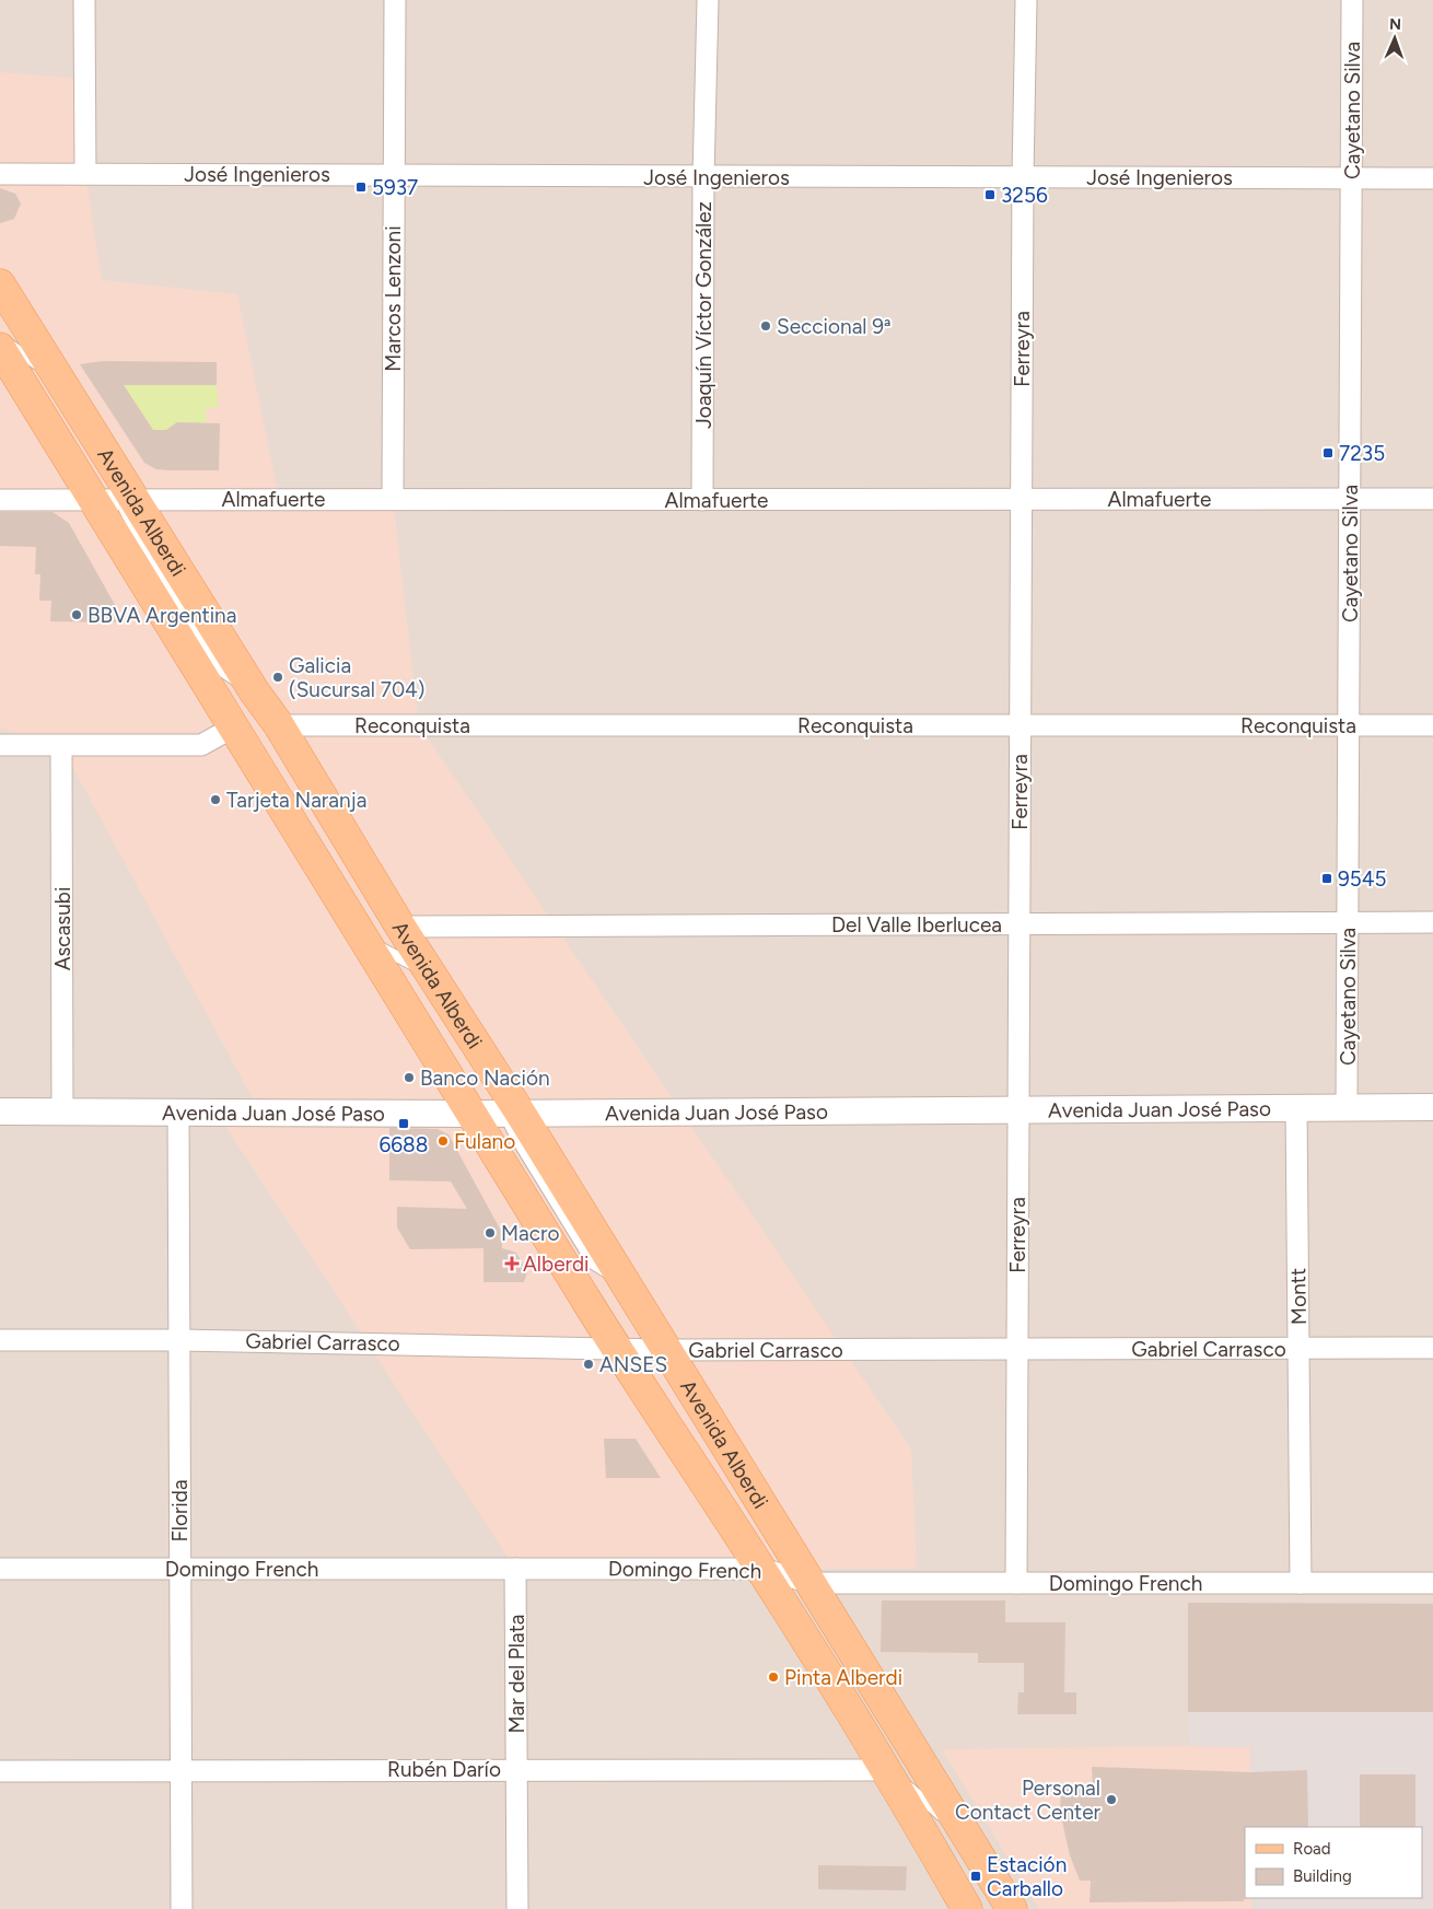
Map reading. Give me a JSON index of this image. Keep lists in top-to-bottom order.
{
  "streets": {
    "main road": ["Avenida Alberdi"],
    "street": [
      "Cayetano Silva",
      "José Ingenieros",
      "Marcos Lenzoni",
      "Joaquín Víctor González",
      "Ferreyra",
      "Almafuerte",
      "Reconquista",
      "Del Valle Iberlucea",
      "Ascasubi",
      "Avenida Juan José Paso",
      "Montt",
      "Gabriel Carrasco",
      "Florida",
      "Domingo French",
      "Mar del Plata",
      "Rubén Darío"
    ]
  },
  "crossings": [
    ["Cayetano Silva", "José Ingenieros"],
    ["Cayetano Silva", "Almafuerte"],
    ["Cayetano Silva", "Reconquista"],
    ["Cayetano Silva", "Del Valle Iberlucea"],
    ["Cayetano Silva", "Avenida Juan José Paso"],
    ["José Ingenieros", "Marcos Lenzoni"],
    ["José Ingenieros", "Joaquín Víctor González"],
    ["José Ingenieros", "Ferreyra"],
    ["Marcos Lenzoni", "Almafuerte"],
    ["Joaquín Víctor González", "Almafuerte"],
    ["Ferreyra", "Almafuerte"],
    ["Ferreyra", "Reconquista"],
    ["Ferreyra", "Del Valle Iberlucea"],
    ["Ferreyra", "Avenida Juan José Paso"],
    ["Ferreyra", "Gabriel Carrasco"],
    ["Ferreyra", "Domingo French"],
    ["Almafuerte", "Avenida Alberdi"],
    ["Avenida Alberdi", "Reconquista"],
    ["Avenida Alberdi", "Del Valle Iberlucea"],
    ["Avenida Alberdi", "Avenida Juan José Paso"],
    ["Avenida Alberdi", "Gabriel Carrasco"],
    ["Avenida Alberdi", "Domingo French"],
    ["Avenida Alberdi", "Rubén Darío"],
    ["Ascasubi", "Avenida Juan José Paso"],
    ["Avenida Juan José Paso", "Montt"],
    ["Avenida Juan José Paso", "Florida"],
    ["Montt", "Gabriel Carrasco"],
    ["Montt", "Domingo French"],
    ["Gabriel Carrasco", "Florida"],
    ["Florida", "Domingo French"],
    ["Florida", "Rubén Darío"],
    ["Domingo French", "Mar del Plata"],
    ["Mar del Plata", "Rubén Darío"]
  ],
  "places": {
    "transit": [
      "5937",
      "3256",
      "7235",
      "9545",
      "6688",
      "Estación Carballo"
    ],
    "other": [
      "Seccional 9ª",
      "BBVA Argentina",
      "Galicia (Sucursal 704)",
      "Tarjeta Naranja",
      "Banco Nación",
      "Fulano",
      "Macro",
      "ANSES",
      "Pinta Alberdi",
      "Personal Contact Center"
    ],
    "health": ["Alberdi"]
  },
  "legend": ["Road", "Building"],
  "north": "top"
}
